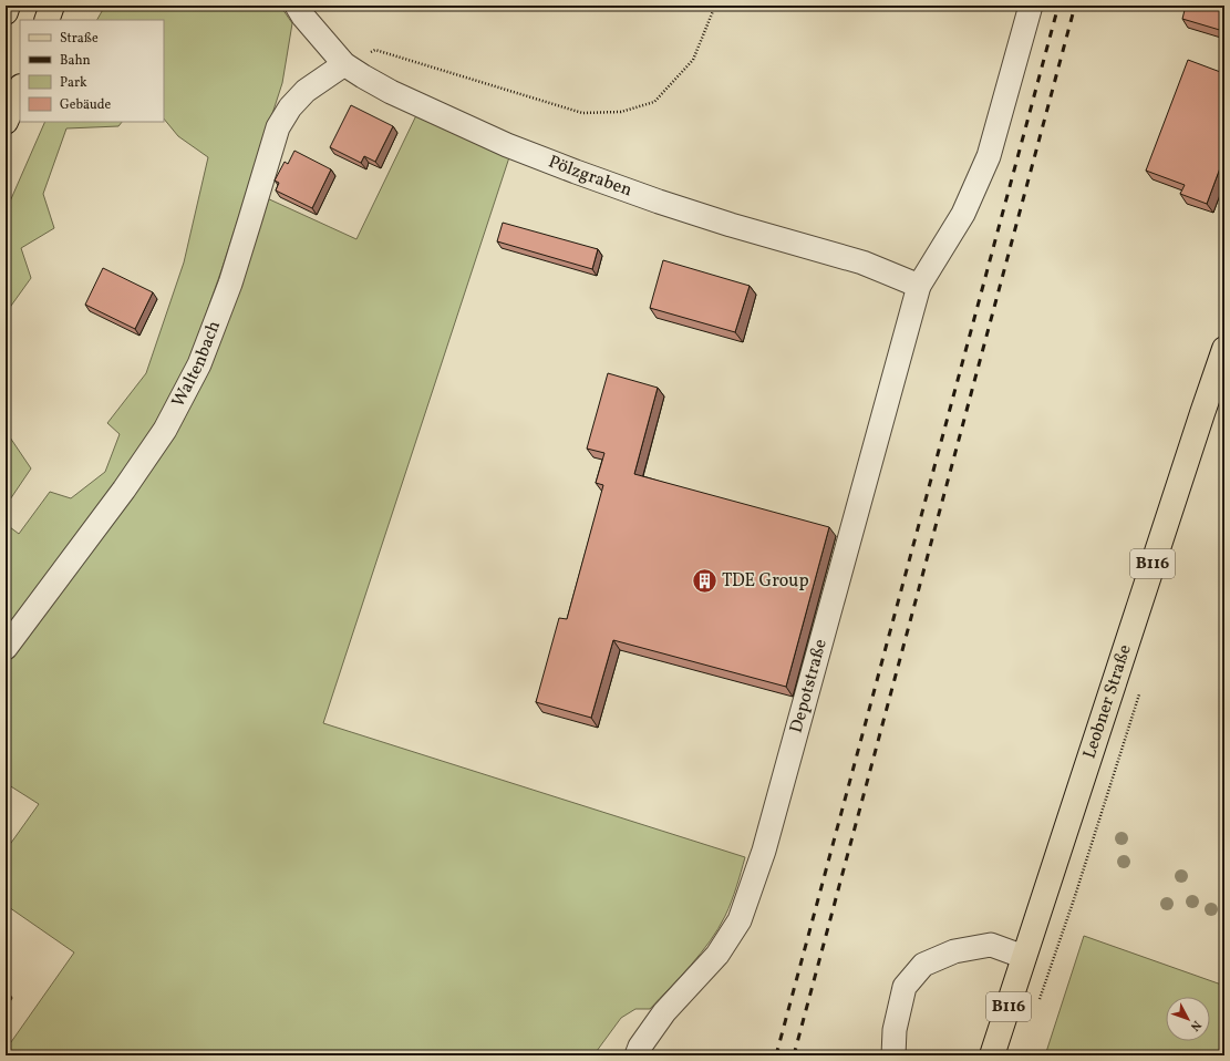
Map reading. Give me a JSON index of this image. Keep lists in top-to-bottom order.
{
  "streets": {
    "main road": ["B116", "Leobner Straße"],
    "street": ["Pölzgraben", "Waltenbach", "Depotstraße"]
  },
  "crossings": [
    ["Pölzgraben", "Waltenbach"],
    ["Pölzgraben", "Depotstraße"]
  ],
  "places": {
    "building": ["TDE Group"]
  },
  "legend": [
    "Straße",
    "Bahn",
    "Park",
    "Gebäude"
  ],
  "north": "bottom right"
}
